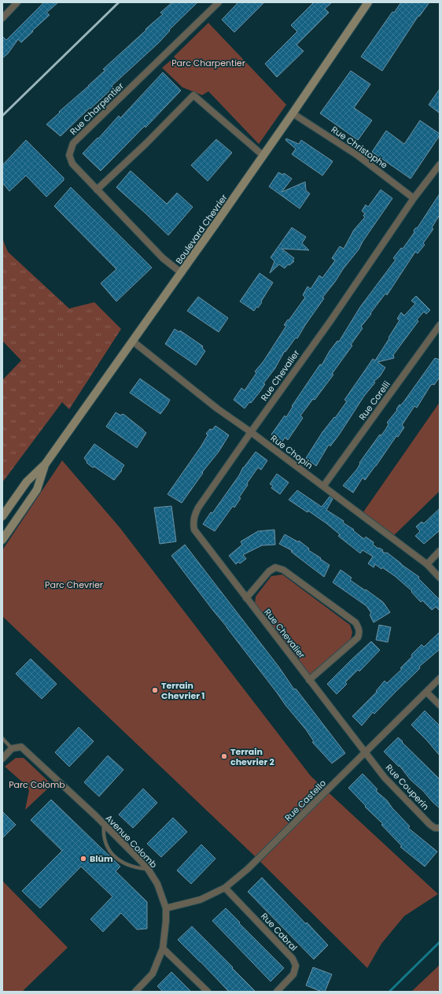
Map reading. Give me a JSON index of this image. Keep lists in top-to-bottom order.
{
  "streets": {
    "street": [
      "Rue Charpentier",
      "Rue Christophe",
      "Boulevard Chevrier",
      "Rue Chevalier",
      "Rue Corelli",
      "Rue Chopin",
      "Rue Couperin",
      "Rue Castello",
      "Avenue Colomb",
      "Rue Cabral"
    ]
  },
  "crossings": [
    ["Rue Charpentier", "Boulevard Chevrier"],
    ["Rue Christophe", "Boulevard Chevrier"],
    ["Rue Christophe", "Rue Chevalier"],
    ["Boulevard Chevrier", "Rue Chopin"],
    ["Rue Chevalier", "Rue Chopin"],
    ["Rue Chevalier", "Rue Couperin"],
    ["Rue Chevalier", "Rue Castello"],
    ["Rue Corelli", "Rue Chopin"],
    ["Rue Couperin", "Rue Castello"],
    ["Rue Castello", "Avenue Colomb"],
    ["Rue Castello", "Rue Cabral"]
  ],
  "parks": ["Parc Charpentier", "Parc Chevrier", "Parc Colomb"],
  "places": ["Terrain Chevrier 1", "Terrain chevrier 2", "Blüm"]
}
